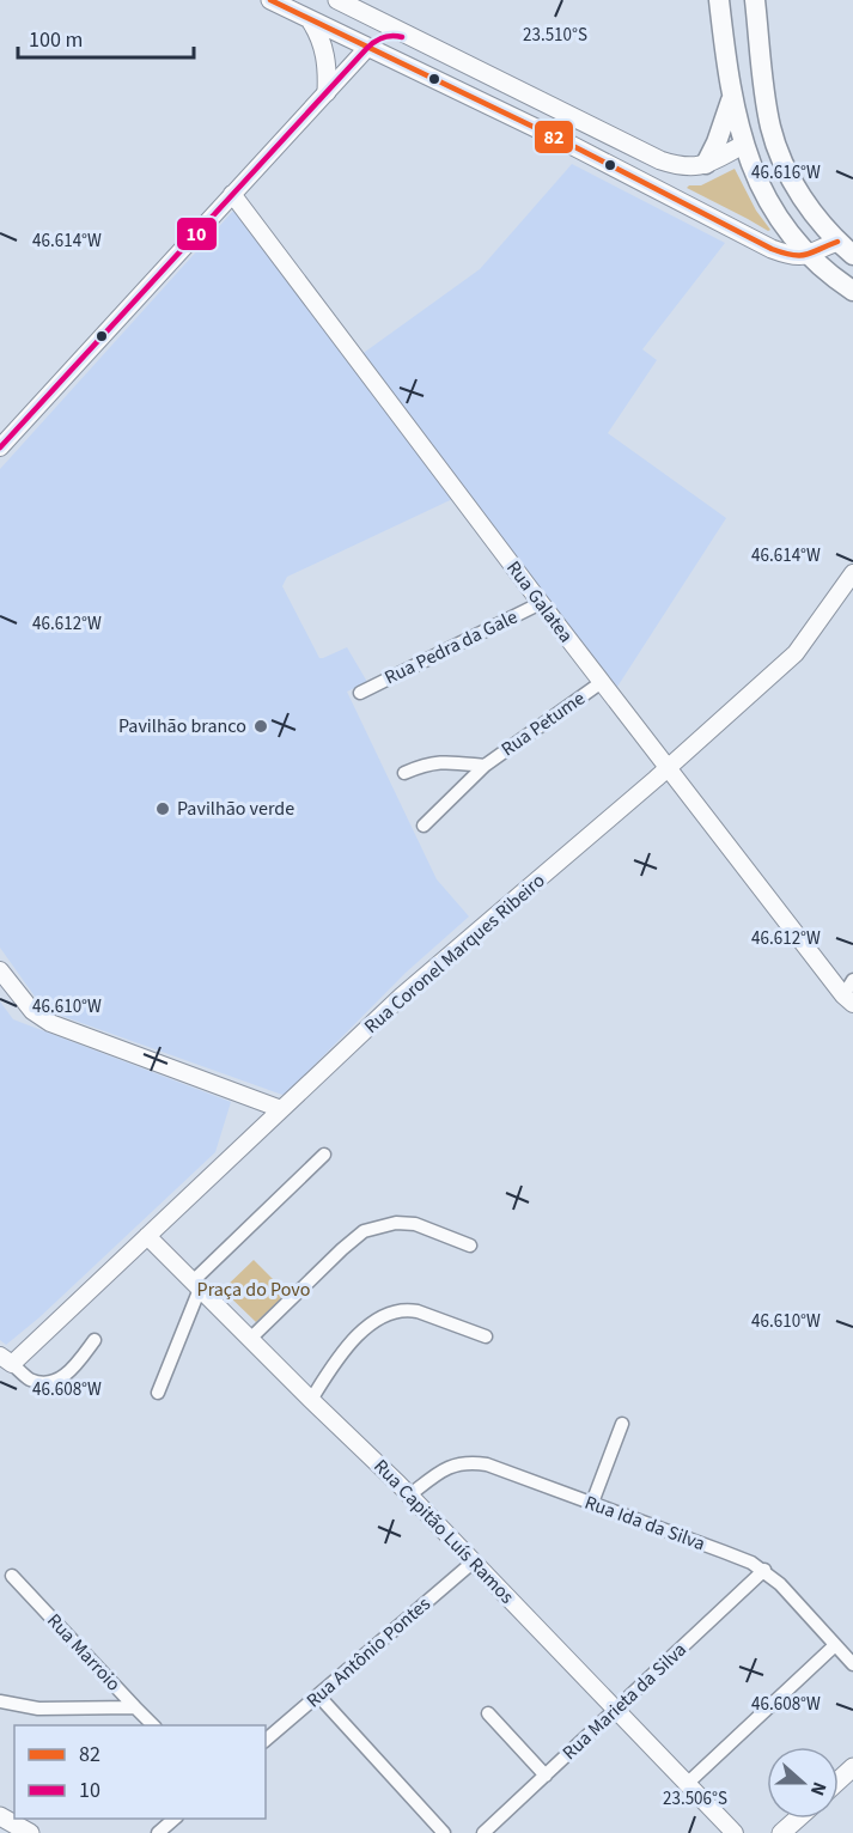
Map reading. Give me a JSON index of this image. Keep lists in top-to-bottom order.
{
  "streets": {
    "street": [
      "Rua Galatea",
      "Rua Pedra da Gale",
      "Rua Petume",
      "Rua Coronel Marques Ribeiro",
      "Rua Ida da Silva",
      "Rua Capitão Luís Ramos",
      "Rua Marroio",
      "Rua Antônio Pontes",
      "Rua Marieta da Silva"
    ]
  },
  "crossings": [
    ["Rua Galatea", "Rua Pedra da Gale"],
    ["Rua Galatea", "Rua Petume"],
    ["Rua Galatea", "Rua Coronel Marques Ribeiro"],
    ["Rua Coronel Marques Ribeiro", "Rua Capitão Luís Ramos"],
    ["Rua Ida da Silva", "Rua Capitão Luís Ramos"],
    ["Rua Ida da Silva", "Rua Marieta da Silva"],
    ["Rua Capitão Luís Ramos", "Rua Antônio Pontes"],
    ["Rua Capitão Luís Ramos", "Rua Marieta da Silva"]
  ],
  "parks": ["Praça do Povo"],
  "places": ["Pavilhão branco", "Pavilhão verde"],
  "lines": ["transit line 82", "transit line 10"],
  "legend": ["82", "10"],
  "scale_bar": "100 m",
  "north": "right",
  "coordinates": [
    "23.510°S",
    "46.616°W",
    "46.614°W",
    "46.612°W",
    "46.610°W",
    "46.608°W",
    "23.506°S"
  ]
}
